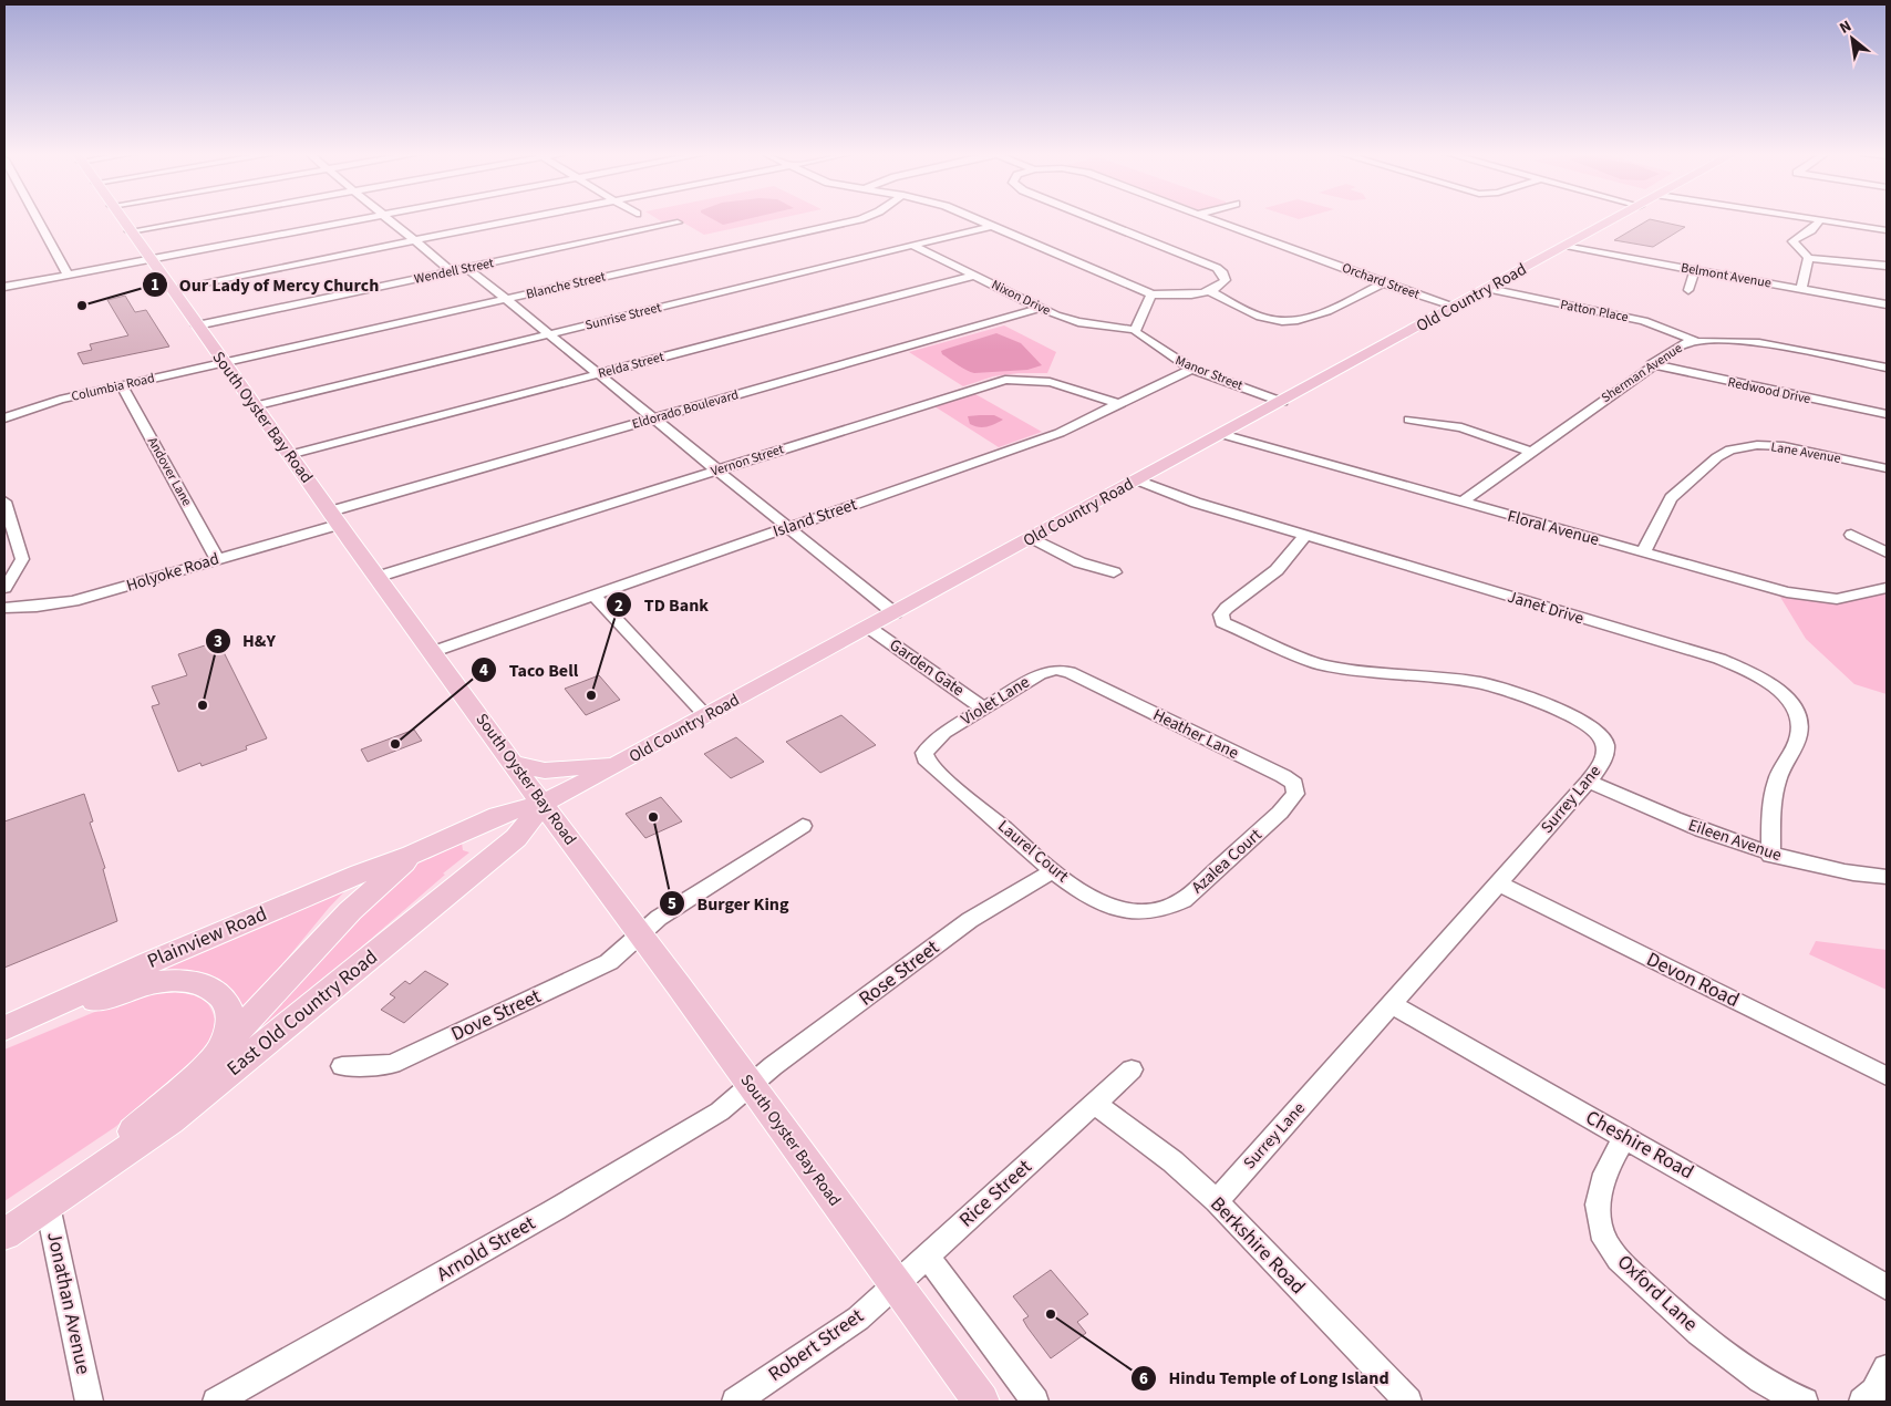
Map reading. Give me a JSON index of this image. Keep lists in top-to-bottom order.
{
  "streets": {
    "main road": [
      "Old Country Road",
      "South Oyster Bay Road",
      "Plainview Road",
      "East Old Country Road"
    ],
    "street": [
      "Wendell Street",
      "Belmont Avenue",
      "Orchard Street",
      "Blanche Street",
      "Nixon Drive",
      "Patton Place",
      "Sunrise Street",
      "Relda Street",
      "Manor Street",
      "Sherman Avenue",
      "Columbia Road",
      "Redwood Drive",
      "Eldorado Boulevard",
      "Lane Avenue",
      "Vernon Street",
      "Andover Lane",
      "Island Street",
      "Floral Avenue",
      "Holyoke Road",
      "Janet Drive",
      "Garden Gate",
      "Violet Lane",
      "Heather Lane",
      "Surrey Lane",
      "Eileen Avenue",
      "Laurel Court",
      "Azalea Court",
      "Rose Street",
      "Devon Road",
      "Dove Street",
      "Cheshire Road",
      "Rice Street",
      "Berkshire Road",
      "Arnold Street",
      "Oxford Lane",
      "Jonathan Avenue",
      "Robert Street"
    ]
  },
  "crossings": [
    ["Wendell Street", "South Oyster Bay Road"],
    ["Belmont Avenue", "Old Country Road"],
    ["Orchard Street", "Old Country Road"],
    ["Blanche Street", "Columbia Road"],
    ["Blanche Street", "South Oyster Bay Road"],
    ["Nixon Drive", "Sunrise Street"],
    ["Nixon Drive", "Relda Street"],
    ["Nixon Drive", "Manor Street"],
    ["Nixon Drive", "Eldorado Boulevard"],
    ["Old Country Road", "Patton Place"],
    ["Old Country Road", "Manor Street"],
    ["Old Country Road", "South Oyster Bay Road"],
    ["Old Country Road", "Floral Avenue"],
    ["Old Country Road", "Janet Drive"],
    ["Old Country Road", "Garden Gate"],
    ["Old Country Road", "Plainview Road"],
    ["Old Country Road", "East Old Country Road"],
    ["Patton Place", "Sherman Avenue"],
    ["Sunrise Street", "South Oyster Bay Road"],
    ["Relda Street", "South Oyster Bay Road"],
    ["Manor Street", "Island Street"],
    ["Sherman Avenue", "Redwood Drive"],
    ["Sherman Avenue", "Floral Avenue"],
    ["Columbia Road", "South Oyster Bay Road"],
    ["Columbia Road", "Andover Lane"],
    ["Eldorado Boulevard", "South Oyster Bay Road"],
    ["Eldorado Boulevard", "Holyoke Road"],
    ["South Oyster Bay Road", "Vernon Street"],
    ["South Oyster Bay Road", "Island Street"],
    ["South Oyster Bay Road", "Holyoke Road"],
    ["South Oyster Bay Road", "Rose Street"],
    ["South Oyster Bay Road", "East Old Country Road"],
    ["South Oyster Bay Road", "Dove Street"],
    ["South Oyster Bay Road", "Rice Street"],
    ["South Oyster Bay Road", "Arnold Street"],
    ["South Oyster Bay Road", "Robert Street"],
    ["Lane Avenue", "Floral Avenue"],
    ["Vernon Street", "Island Street"],
    ["Andover Lane", "Holyoke Road"],
    ["Janet Drive", "Surrey Lane"],
    ["Janet Drive", "Eileen Avenue"],
    ["Garden Gate", "Violet Lane"],
    ["Violet Lane", "Heather Lane"],
    ["Violet Lane", "Laurel Court"],
    ["Heather Lane", "Azalea Court"],
    ["Surrey Lane", "Eileen Avenue"],
    ["Surrey Lane", "Devon Road"],
    ["Surrey Lane", "Cheshire Road"],
    ["Surrey Lane", "Berkshire Road"],
    ["Laurel Court", "Azalea Court"],
    ["Laurel Court", "Rose Street"],
    ["Plainview Road", "East Old Country Road"],
    ["Rose Street", "Arnold Street"],
    ["East Old Country Road", "Jonathan Avenue"],
    ["Cheshire Road", "Oxford Lane"],
    ["Rice Street", "Berkshire Road"],
    ["Rice Street", "Robert Street"]
  ],
  "places": [
    "Our Lady of Mercy Church",
    "TD Bank",
    "H&Y",
    "Taco Bell",
    "Burger King",
    "Hindu Temple of Long Island"
  ],
  "north": "top left"
}
